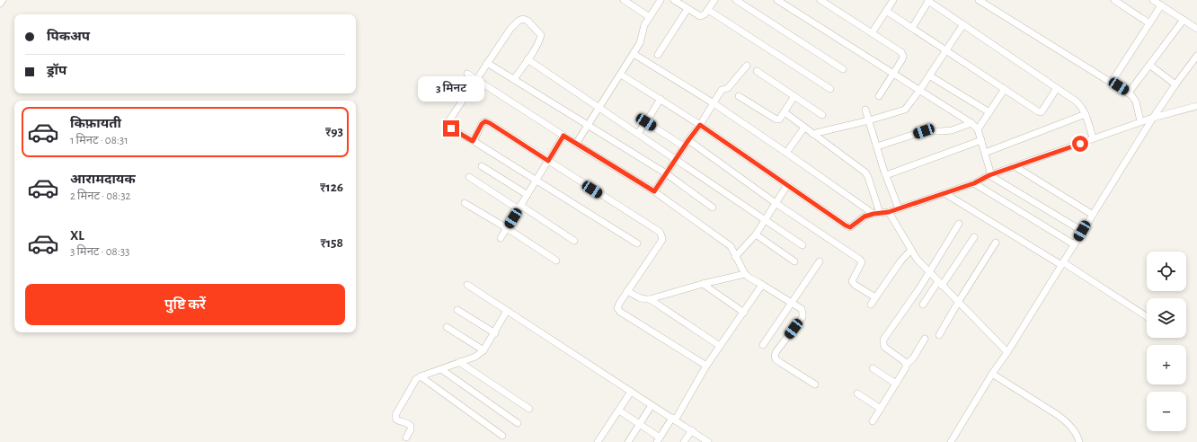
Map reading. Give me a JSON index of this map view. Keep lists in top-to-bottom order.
{
  "page": {
    "banner": ["पिकअप", "ड्रॉप"],
    "bubble": "3 मिनट",
    "list": [
      {
        "name": "किफ़ायती",
        "note": "1 मिनट · 08:31",
        "value": "₹93"
      },
      {
        "name": "आरामदायक",
        "note": "2 मिनट · 08:32",
        "value": "₹126"
      },
      {
        "name": "XL",
        "note": "3 मिनट · 08:33",
        "value": "₹158"
      }
    ],
    "map_buttons": ["+", "−"],
    "buttons": "पुष्टि करें"
  }
}
